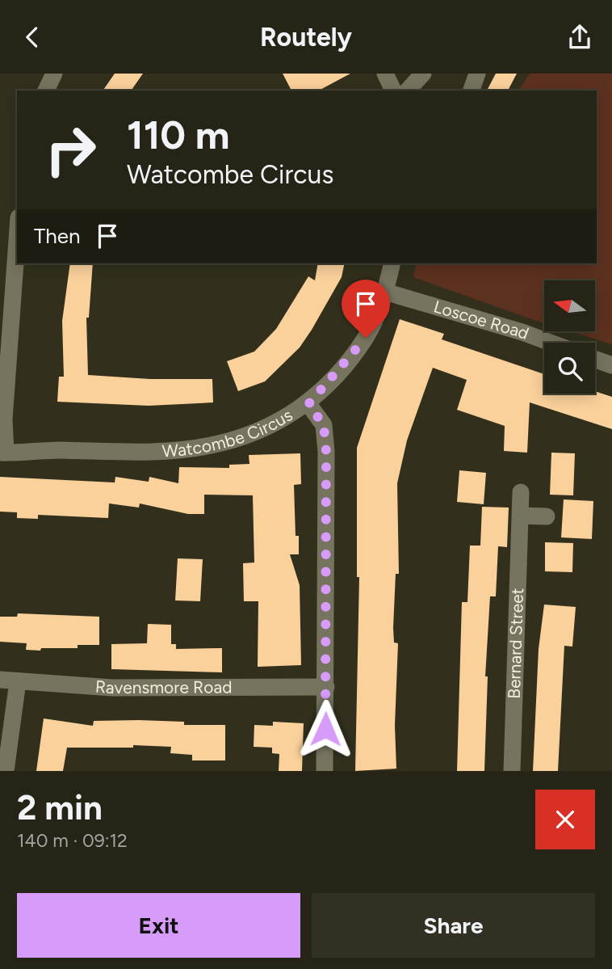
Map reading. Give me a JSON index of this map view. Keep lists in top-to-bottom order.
{
  "streets": {
    "street": [
      "Loscoe Road",
      "Watcombe Circus",
      "Bernard Street",
      "Ravensmore Road"
    ]
  },
  "crossings": [
    ["Loscoe Road", "Watcombe Circus"]
  ],
  "north": "left",
  "page": {
    "header": "Routely",
    "turn": ["110 m", "Watcombe Circus"],
    "then": "Then",
    "heading": ["2 min", "140 m · 09:12"],
    "buttons": ["Exit", "Share"]
  }
}
